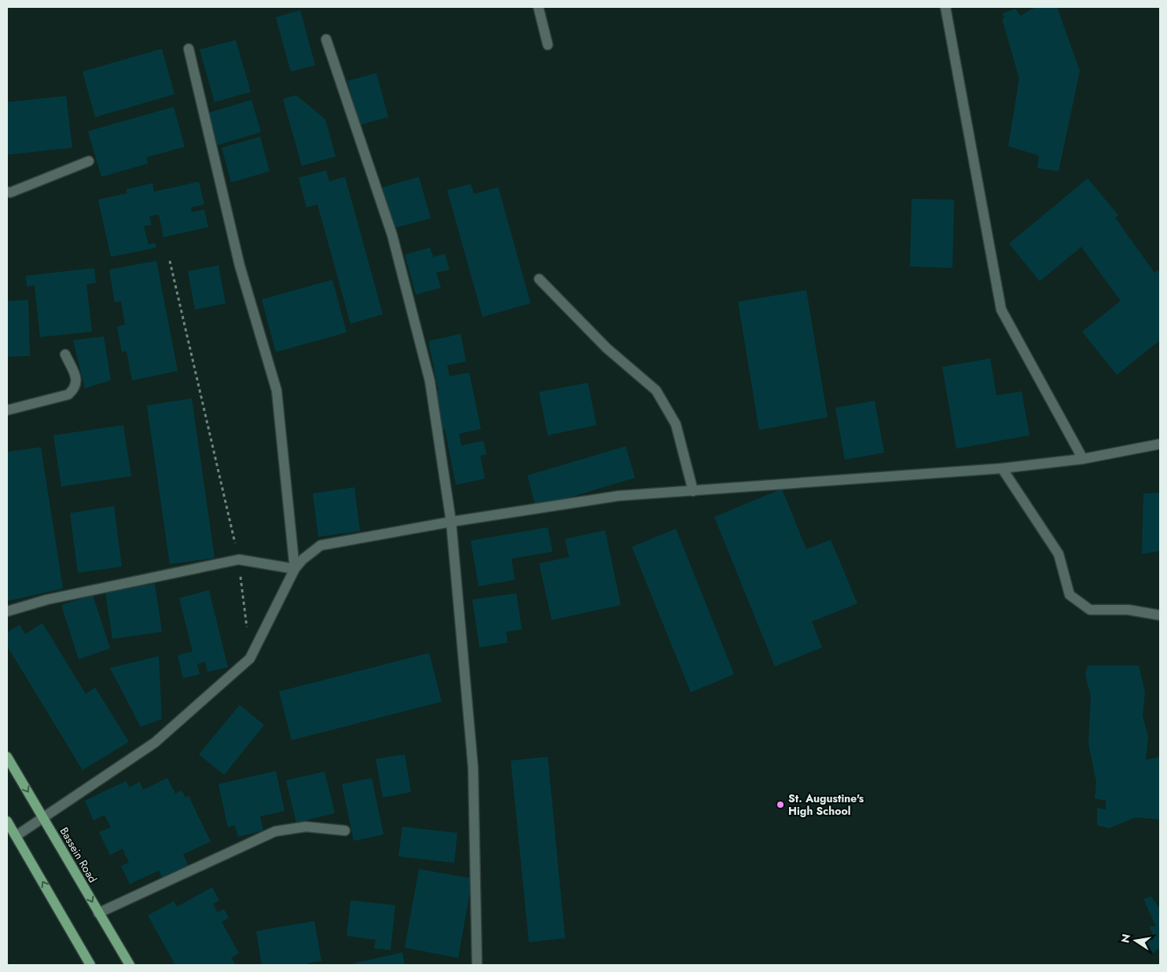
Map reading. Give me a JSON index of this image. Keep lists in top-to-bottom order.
{
  "streets": {
    "main road": ["Bassein Road"]
  },
  "places": ["St. Augustine's High School"],
  "north": "left"
}
